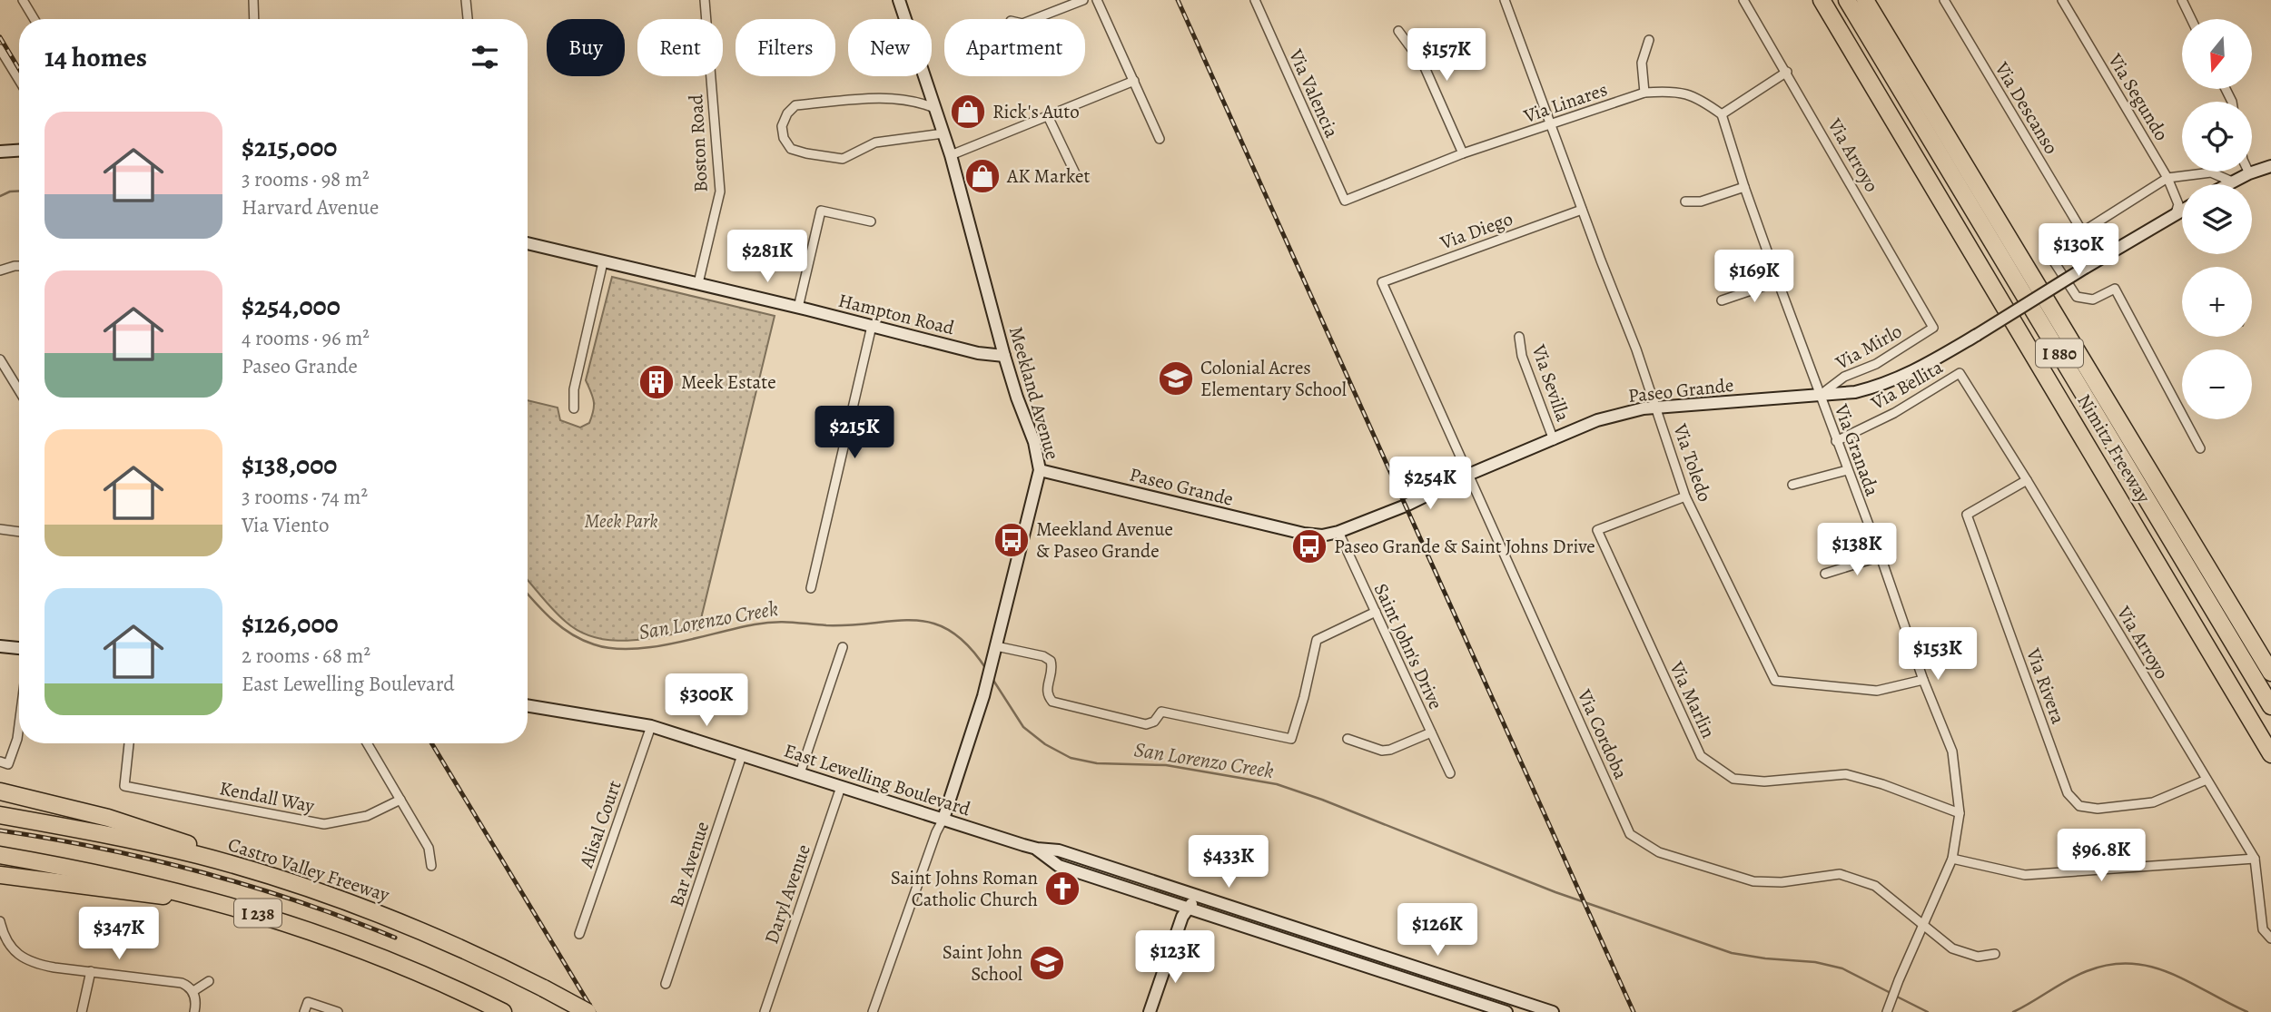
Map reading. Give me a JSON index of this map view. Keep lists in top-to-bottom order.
{
  "streets": {
    "highway": [
      "I 880",
      "Nimitz Freeway",
      "Castro Valley Freeway",
      "I 238"
    ],
    "main road": [
      "Hampton Road",
      "Paseo Grande",
      "Meekland Avenue",
      "East Lewelling Boulevard"
    ],
    "street": [
      "Via Valencia",
      "Via Segundo",
      "Via Linares",
      "Via Descanso",
      "Boston Road",
      "Via Arroyo",
      "Via Diego",
      "Via Mirlo",
      "Via Sevilla",
      "Via Bellita",
      "Via Granada",
      "Via Toledo",
      "Saint John's Drive",
      "Via Rivera",
      "Via Marlin",
      "Via Cordoba",
      "Kendall Way",
      "Alisal Court",
      "Bar Avenue",
      "Daryl Avenue"
    ]
  },
  "crossings": [
    ["Via Valencia", "Via Linares"],
    ["Via Segundo", "Paseo Grande"],
    ["Via Linares", "Via Granada"],
    ["Via Linares", "Via Toledo"],
    ["Boston Road", "Hampton Road"],
    ["Via Arroyo", "Via Mirlo"],
    ["Via Arroyo", "Via Bellita"],
    ["Via Arroyo", "Via Rivera"],
    ["Via Diego", "Via Toledo"],
    ["Via Diego", "Via Cordoba"],
    ["Hampton Road", "Meekland Avenue"],
    ["Via Mirlo", "Paseo Grande"],
    ["Via Mirlo", "Via Granada"],
    ["Via Sevilla", "Paseo Grande"],
    ["Via Bellita", "Via Granada"],
    ["Paseo Grande", "Meekland Avenue"],
    ["Paseo Grande", "Via Granada"],
    ["Paseo Grande", "Via Toledo"],
    ["Paseo Grande", "Saint John's Drive"],
    ["Paseo Grande", "Via Cordoba"],
    ["Meekland Avenue", "East Lewelling Boulevard"],
    ["Via Granada", "Via Toledo"],
    ["Via Granada", "Via Marlin"],
    ["Via Granada", "Via Cordoba"],
    ["Via Toledo", "Via Marlin"],
    ["East Lewelling Boulevard", "Alisal Court"],
    ["East Lewelling Boulevard", "Bar Avenue"],
    ["East Lewelling Boulevard", "Daryl Avenue"]
  ],
  "water": ["San Lorenzo Creek"],
  "parks": ["Meek Park"],
  "places": {
    "shop": ["Rick's Auto", "AK Market"],
    "school or university": ["Colonial Acres Elementary School", "Saint John School"],
    "building": ["Meek Estate"],
    "bus stop": ["Meekland Avenue & Paseo Grande", "Paseo Grande & Saint Johns Drive"],
    "church": ["Saint Johns Roman Catholic Church"]
  },
  "north": "bottom",
  "page": {
    "map_buttons": ["+", "−"],
    "chip": [
      "Buy",
      "Rent",
      "Filters",
      "New",
      "Apartment"
    ],
    "heading": "14 homes",
    "price": [
      "$157K",
      "$130K",
      "$281K",
      "$169K",
      "$215K",
      "$254K",
      "$138K",
      "$153K",
      "$300K",
      "$96.8K",
      "$433K",
      "$126K",
      "$347K",
      "$123K"
    ],
    "list": [
      {
        "name": "$215,000",
        "note": "3 rooms · 98 m² · Harvard Avenue"
      },
      {
        "name": "$254,000",
        "note": "4 rooms · 96 m² · Paseo Grande"
      },
      {
        "name": "$138,000",
        "note": "3 rooms · 74 m² · Via Viento"
      },
      {
        "name": "$126,000",
        "note": "2 rooms · 68 m² · East Lewelling Boulevard"
      }
    ]
  }
}
